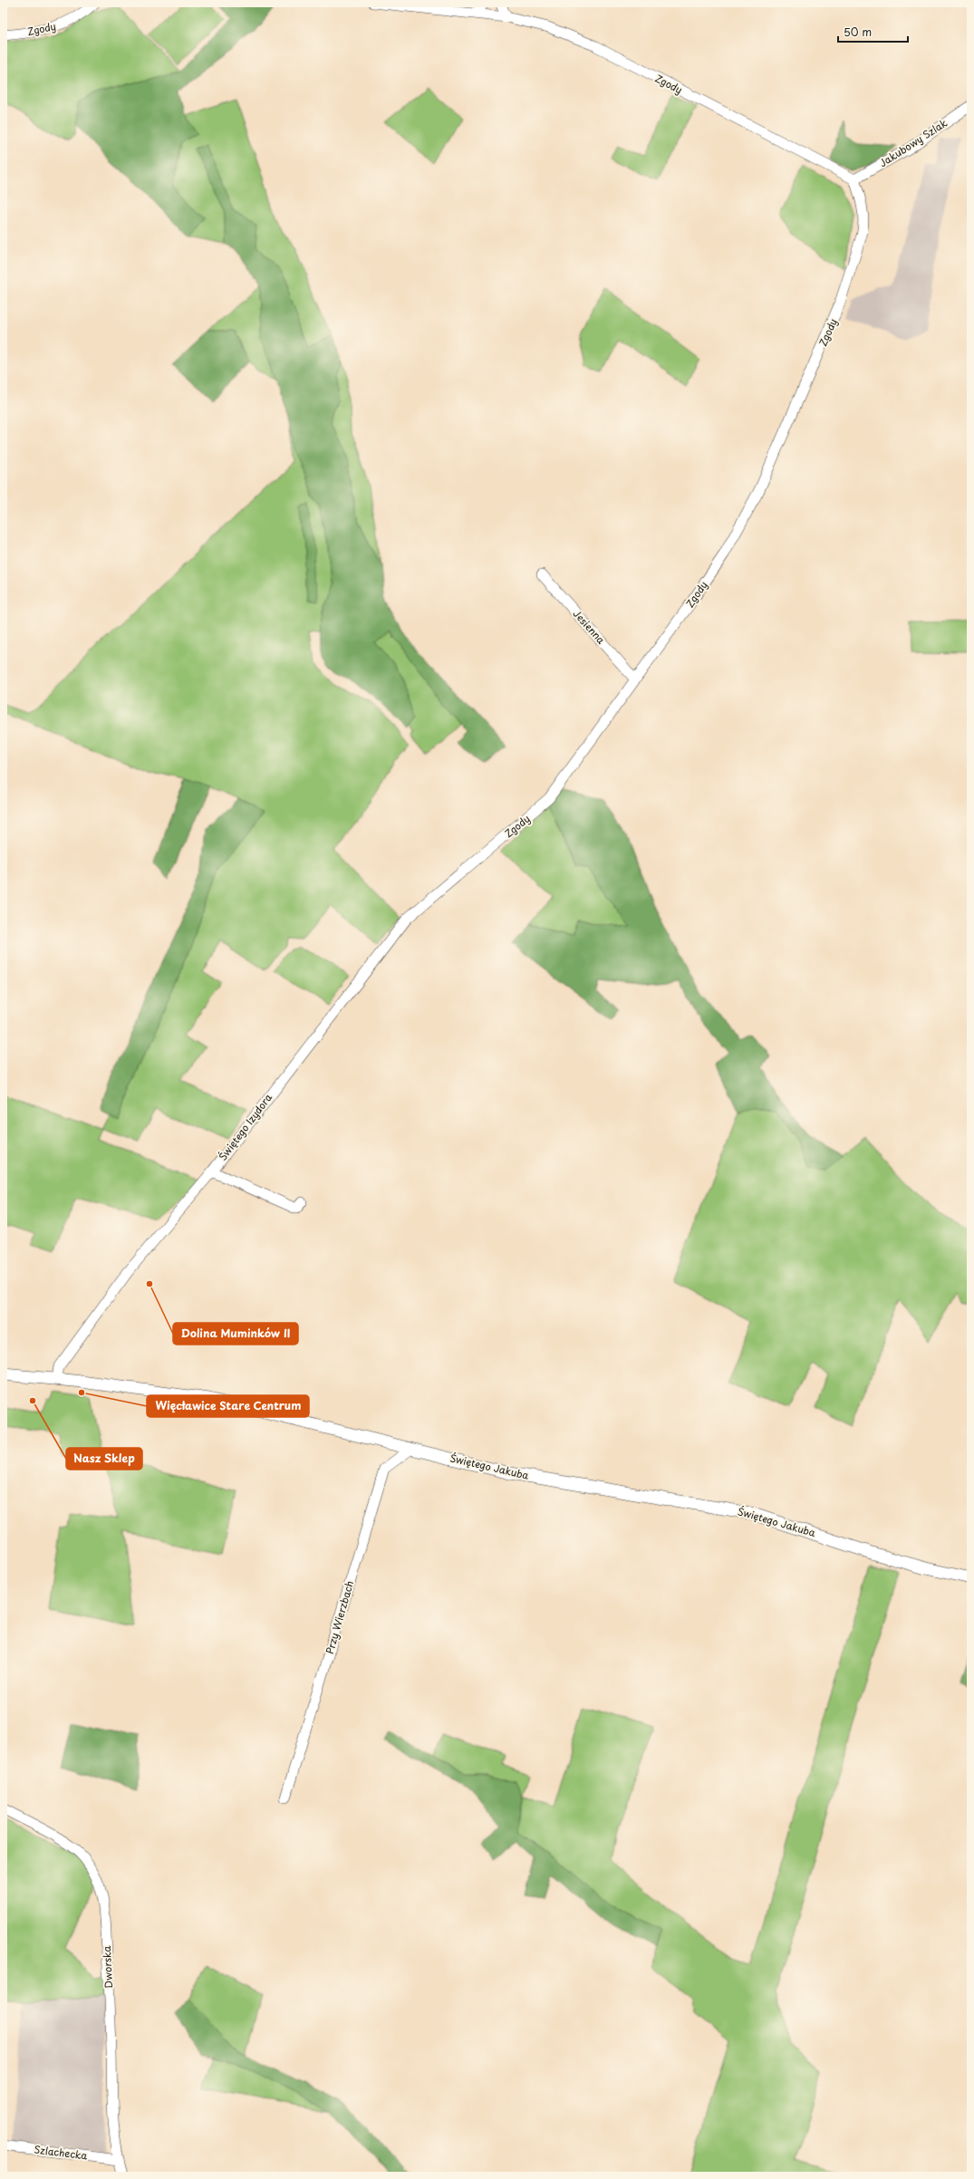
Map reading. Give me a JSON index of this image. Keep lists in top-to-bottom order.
{
  "streets": {
    "street": [
      "Zgody",
      "Jakubowy Szlak",
      "Jesienna",
      "Świętego Izydora",
      "Świętego Jakuba",
      "Przy Wierzbach",
      "Dworska",
      "Szlachecka"
    ]
  },
  "crossings": [
    ["Zgody", "Jakubowy Szlak"],
    ["Zgody", "Jesienna"],
    ["Zgody", "Świętego Izydora"],
    ["Świętego Izydora", "Świętego Jakuba"],
    ["Świętego Jakuba", "Przy Wierzbach"],
    ["Dworska", "Szlachecka"]
  ],
  "places": ["Dolina Muminków II", "Więcławice Stare Centrum", "Nasz Sklep"],
  "scale_bar": "50 m"
}
